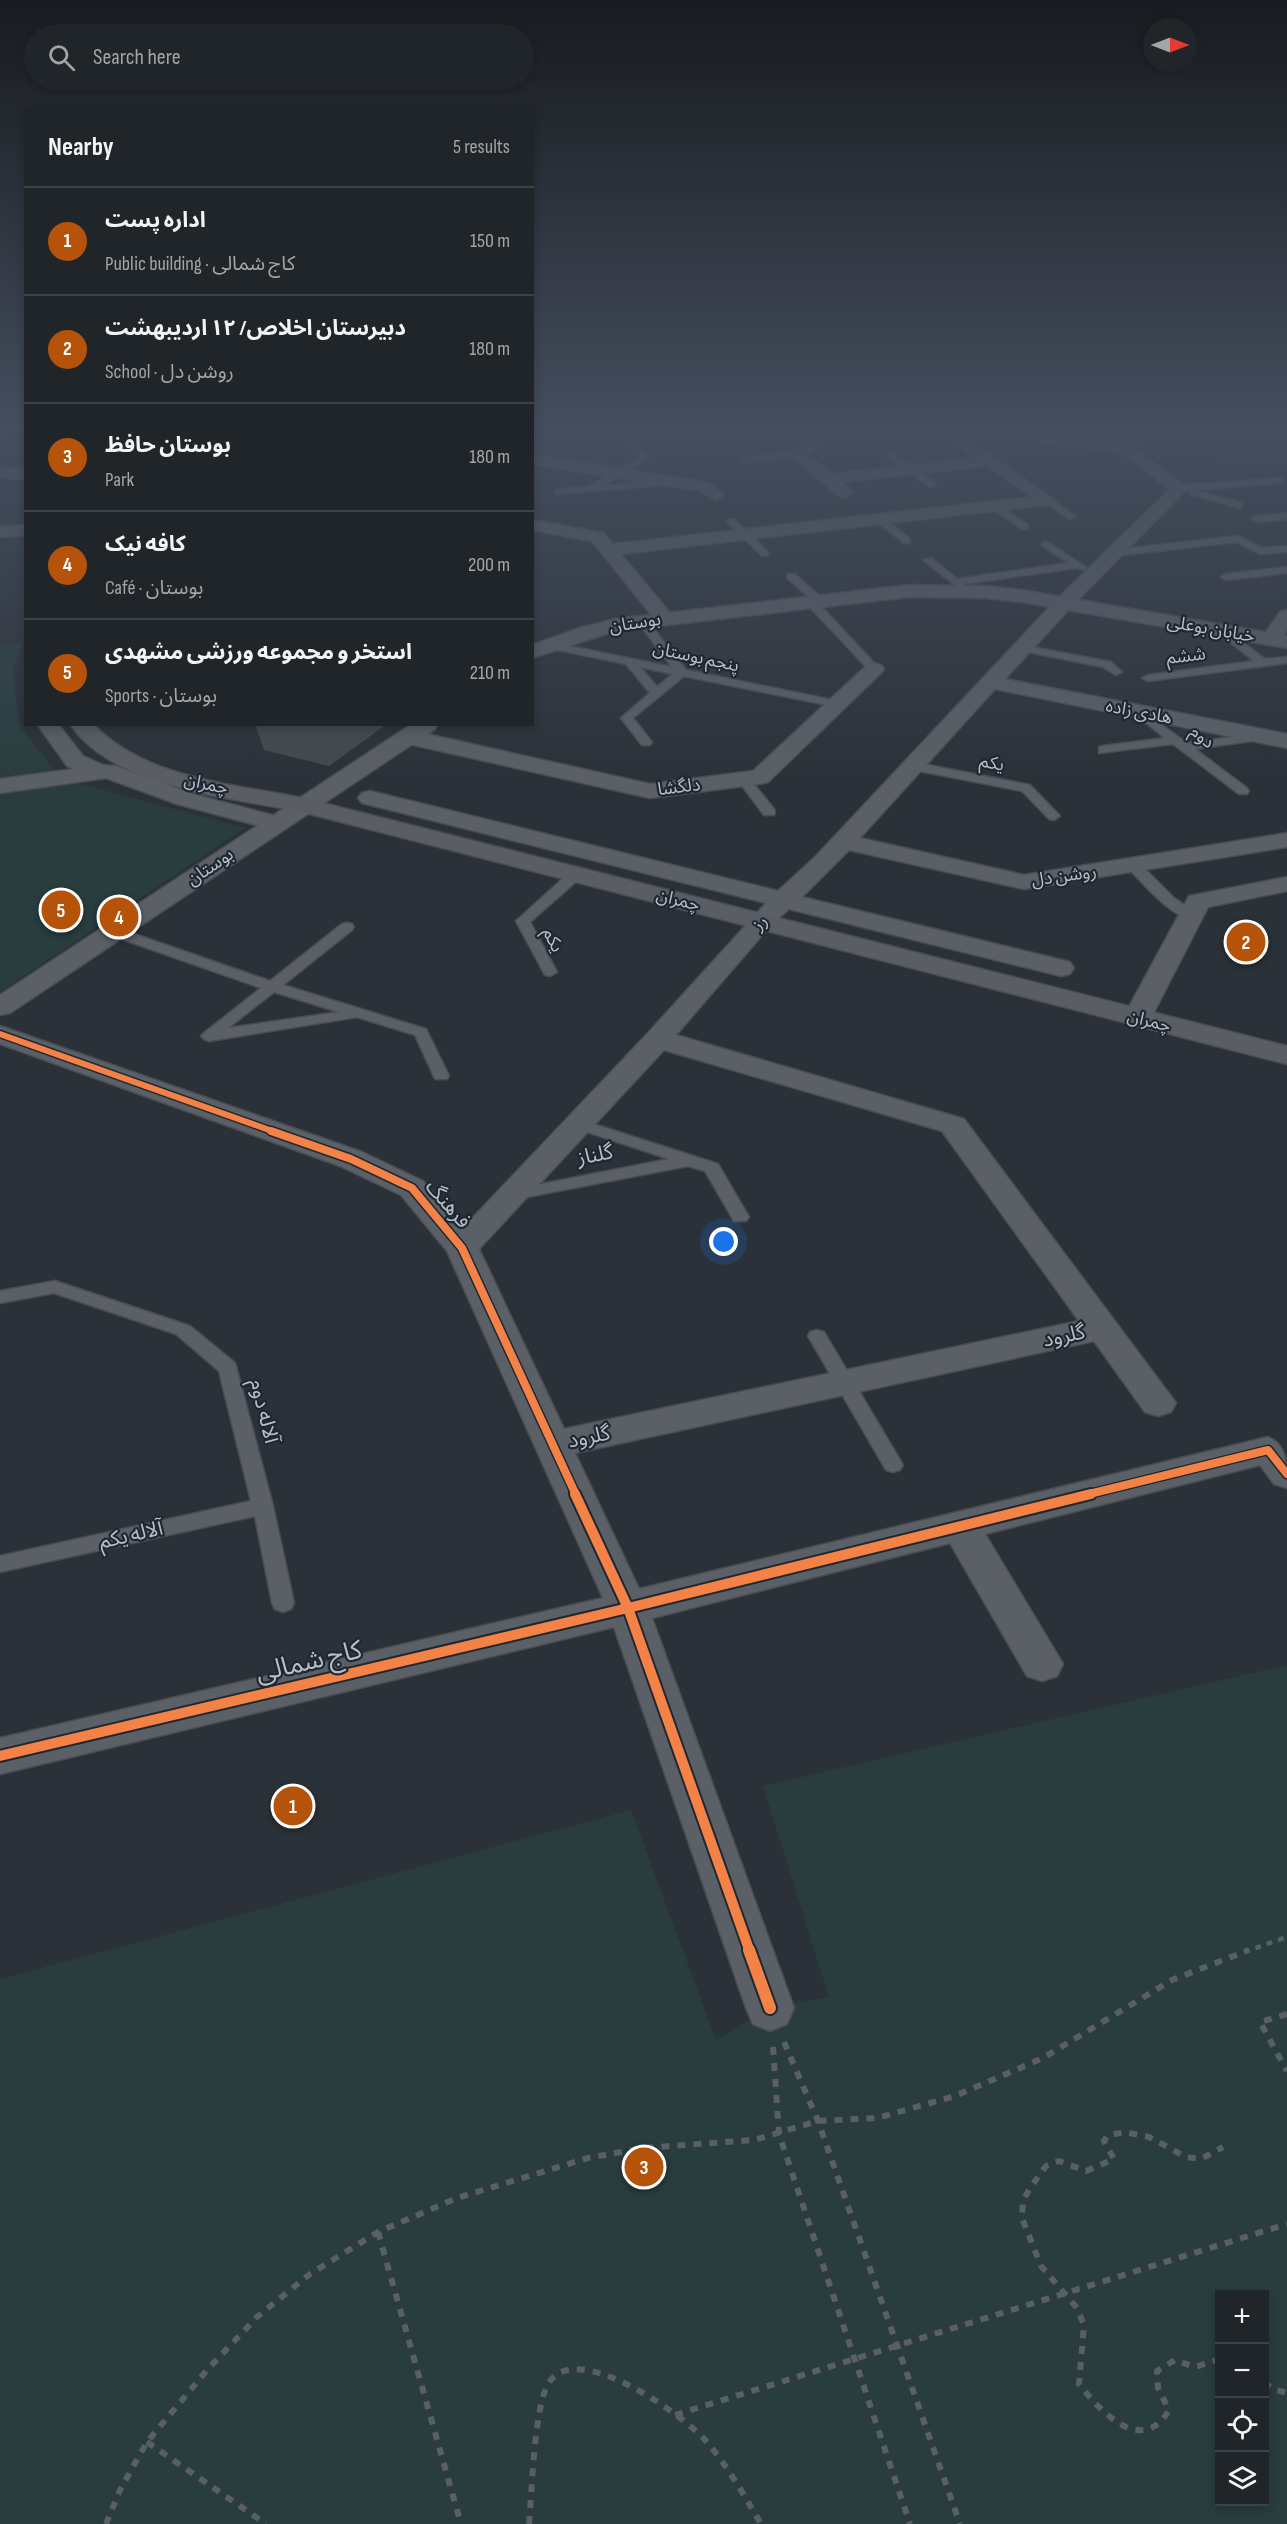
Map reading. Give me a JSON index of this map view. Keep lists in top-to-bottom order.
{
  "streets": {
    "main road": ["چمران"],
    "street": [
      "بوستان",
      "خیابان بوعلی",
      "هادی زاده",
      "دلگشا",
      "روشن دل",
      "رز",
      "فرهنگ",
      "گلرود",
      "کاج شمالی"
    ],
    "lane": [
      "ششم",
      "پنجم بوستان",
      "دوم",
      "یکم",
      "گلناز",
      "آلاله دوم",
      "آلاله یکم"
    ]
  },
  "crossings": [
    ["بوستان", "خیابان بوعلی"],
    ["بوستان", "پنجم بوستان"],
    ["بوستان", "چمران"],
    ["بوستان", "دلگشا"],
    ["بوستان", "رز"],
    ["خیابان بوعلی", "ششم"],
    ["خیابان بوعلی", "رز"],
    ["پنجم بوستان", "دلگشا"],
    ["هادی زاده", "دوم"],
    ["هادی زاده", "رز"],
    ["یکم", "چمران"],
    ["یکم", "رز"],
    ["چمران", "رز"],
    ["روشن دل", "رز"],
    ["رز", "گلناز"],
    ["رز", "فرهنگ"],
    ["رز", "گلرود"],
    ["فرهنگ", "گلرود"],
    ["فرهنگ", "کاج شمالی"],
    ["آلاله دوم", "آلاله یکم"]
  ],
  "north": "right",
  "page": {
    "search": "Search here",
    "heading": ["Nearby", "5 results"],
    "list": [
      {
        "mark": "1",
        "name": "اداره پست",
        "note": "Public building · کاج شمالی",
        "value": "150 m"
      },
      {
        "mark": "2",
        "name": "دبیرستان اخلاص/ ۱۲ اردیبهشت",
        "note": "School · روشن دل",
        "value": "180 m"
      },
      {
        "mark": "3",
        "name": "بوستان حافظ",
        "note": "Park",
        "value": "180 m"
      },
      {
        "mark": "4",
        "name": "کافه نیک",
        "note": "Café · بوستان",
        "value": "200 m"
      },
      {
        "mark": "5",
        "name": "استخر و مجموعه ورزشی مشهدی",
        "note": "Sports · بوستان",
        "value": "210 m"
      }
    ],
    "pins": [
      "5",
      "4",
      "2",
      "1",
      "3"
    ],
    "map_buttons": ["+", "−"]
  }
}
